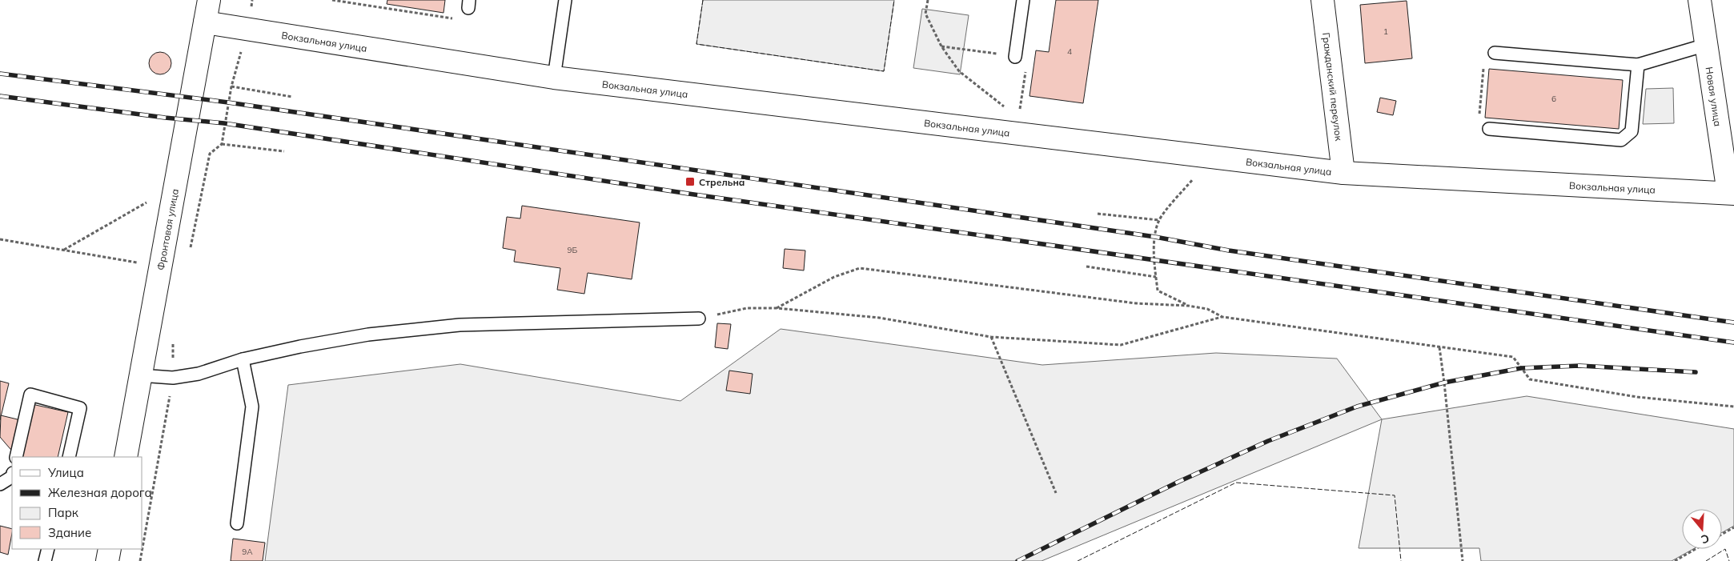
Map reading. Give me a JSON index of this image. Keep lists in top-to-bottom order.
{
  "streets": {
    "street": [
      "Вокзальная улица",
      "Гражданский переулок",
      "Новая улица",
      "Фронтовая улица"
    ]
  },
  "crossings": [
    ["Вокзальная улица", "Гражданский переулок"],
    ["Вокзальная улица", "Новая улица"],
    ["Вокзальная улица", "Фронтовая улица"]
  ],
  "places": {
    "transit": ["Стрельна"]
  },
  "house_numbers": [
    "1",
    "4",
    "6",
    "9Б",
    "9А"
  ],
  "legend": [
    "Улица",
    "Железная дорога",
    "Парк",
    "Здание"
  ],
  "north": "bottom"
}
